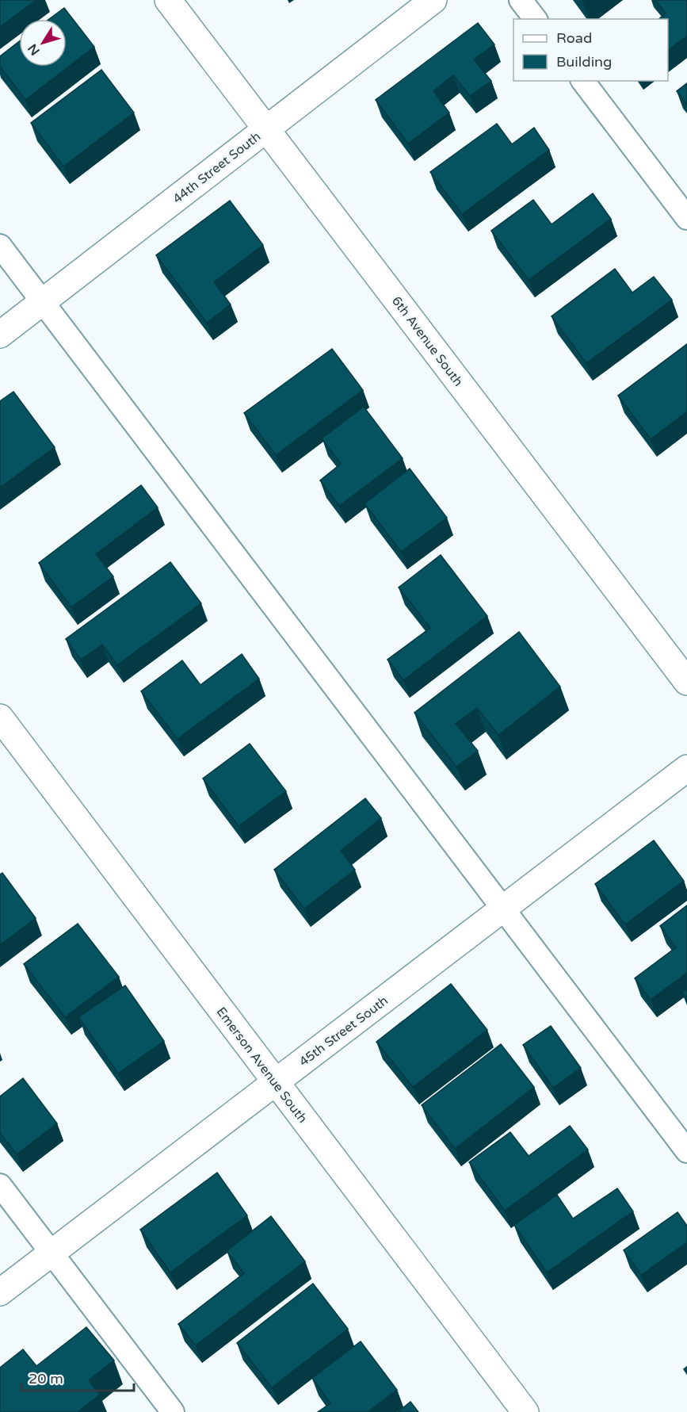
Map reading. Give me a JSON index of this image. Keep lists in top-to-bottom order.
{
  "streets": {
    "street": [
      "44th Street South",
      "6th Avenue South",
      "45th Street South",
      "Emerson Avenue South"
    ]
  },
  "crossings": [
    ["44th Street South", "6th Avenue South"],
    ["45th Street South", "Emerson Avenue South"]
  ],
  "legend": ["Road", "Building"],
  "scale_bar": "20 m",
  "north": "bottom left"
}
